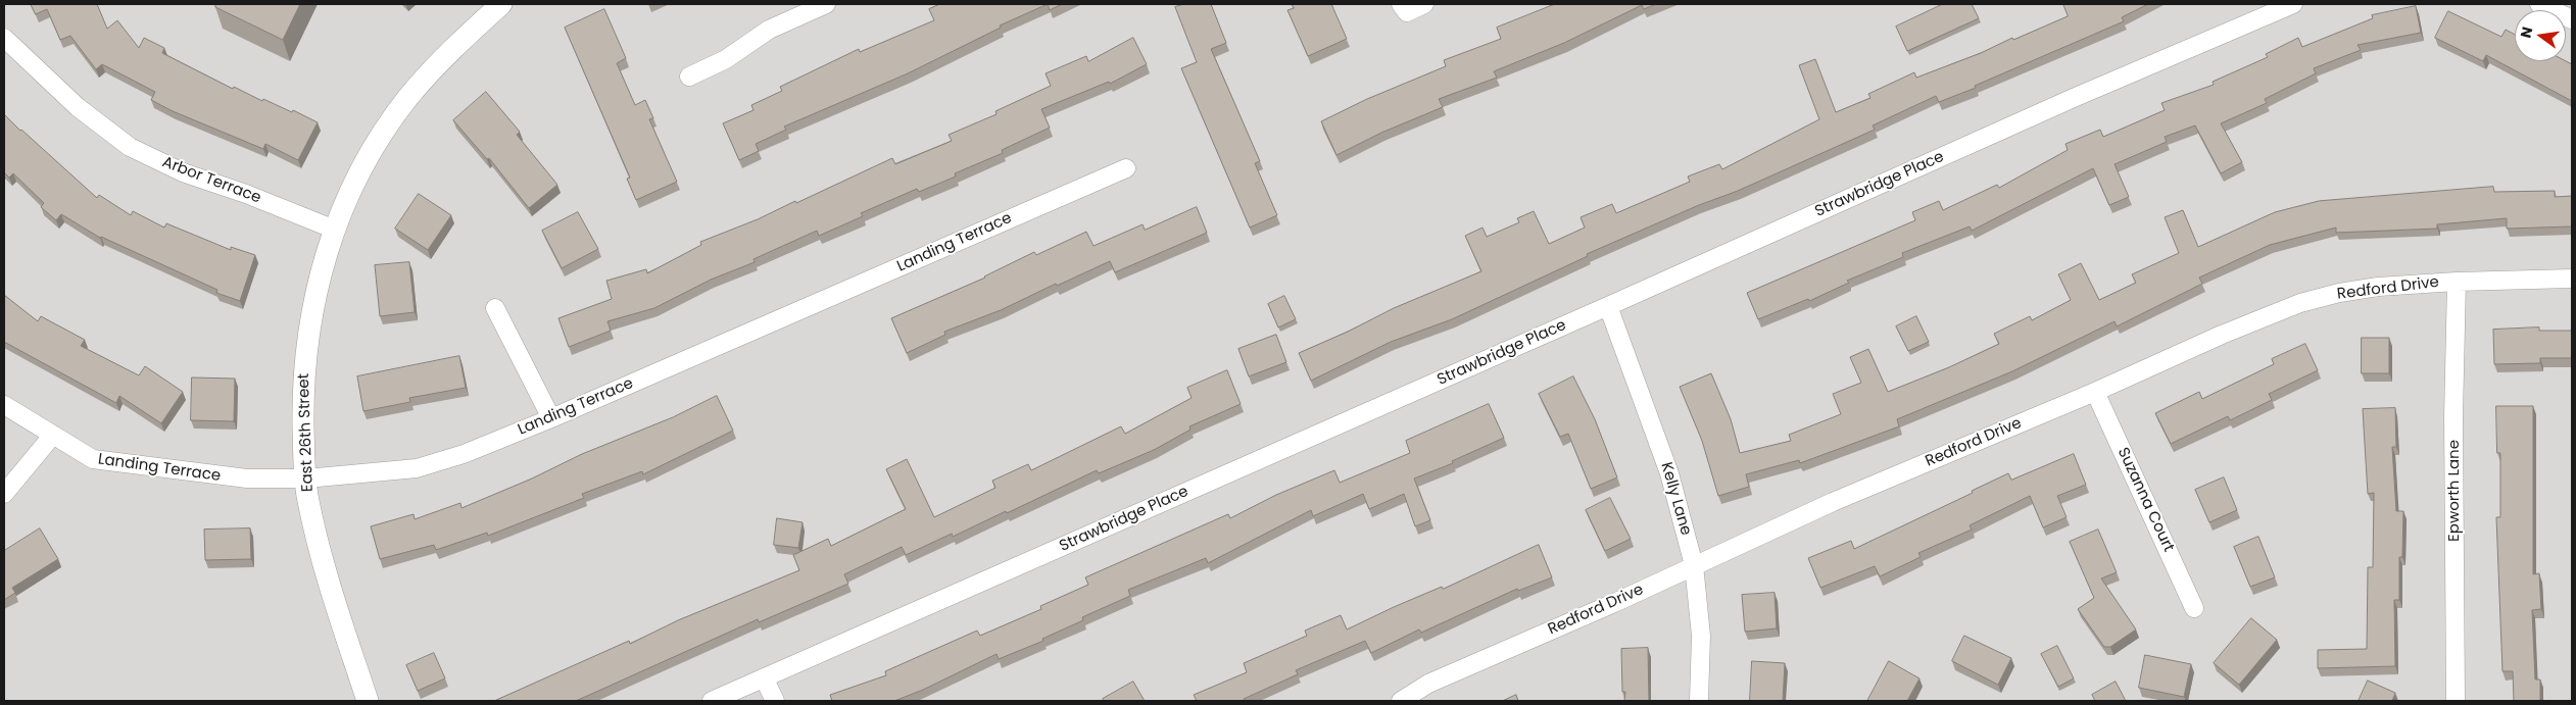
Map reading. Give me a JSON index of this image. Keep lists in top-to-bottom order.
{
  "streets": {
    "street": [
      "Arbor Terrace",
      "Strawbridge Place",
      "Landing Terrace",
      "Redford Drive",
      "East 26th Street",
      "Epworth Lane",
      "Kelly Lane",
      "Suzanna Court"
    ]
  },
  "crossings": [
    ["Arbor Terrace", "East 26th Street"],
    ["Strawbridge Place", "Kelly Lane"],
    ["Landing Terrace", "East 26th Street"],
    ["Redford Drive", "Epworth Lane"],
    ["Redford Drive", "Kelly Lane"],
    ["Redford Drive", "Suzanna Court"]
  ],
  "north": "left"
}
